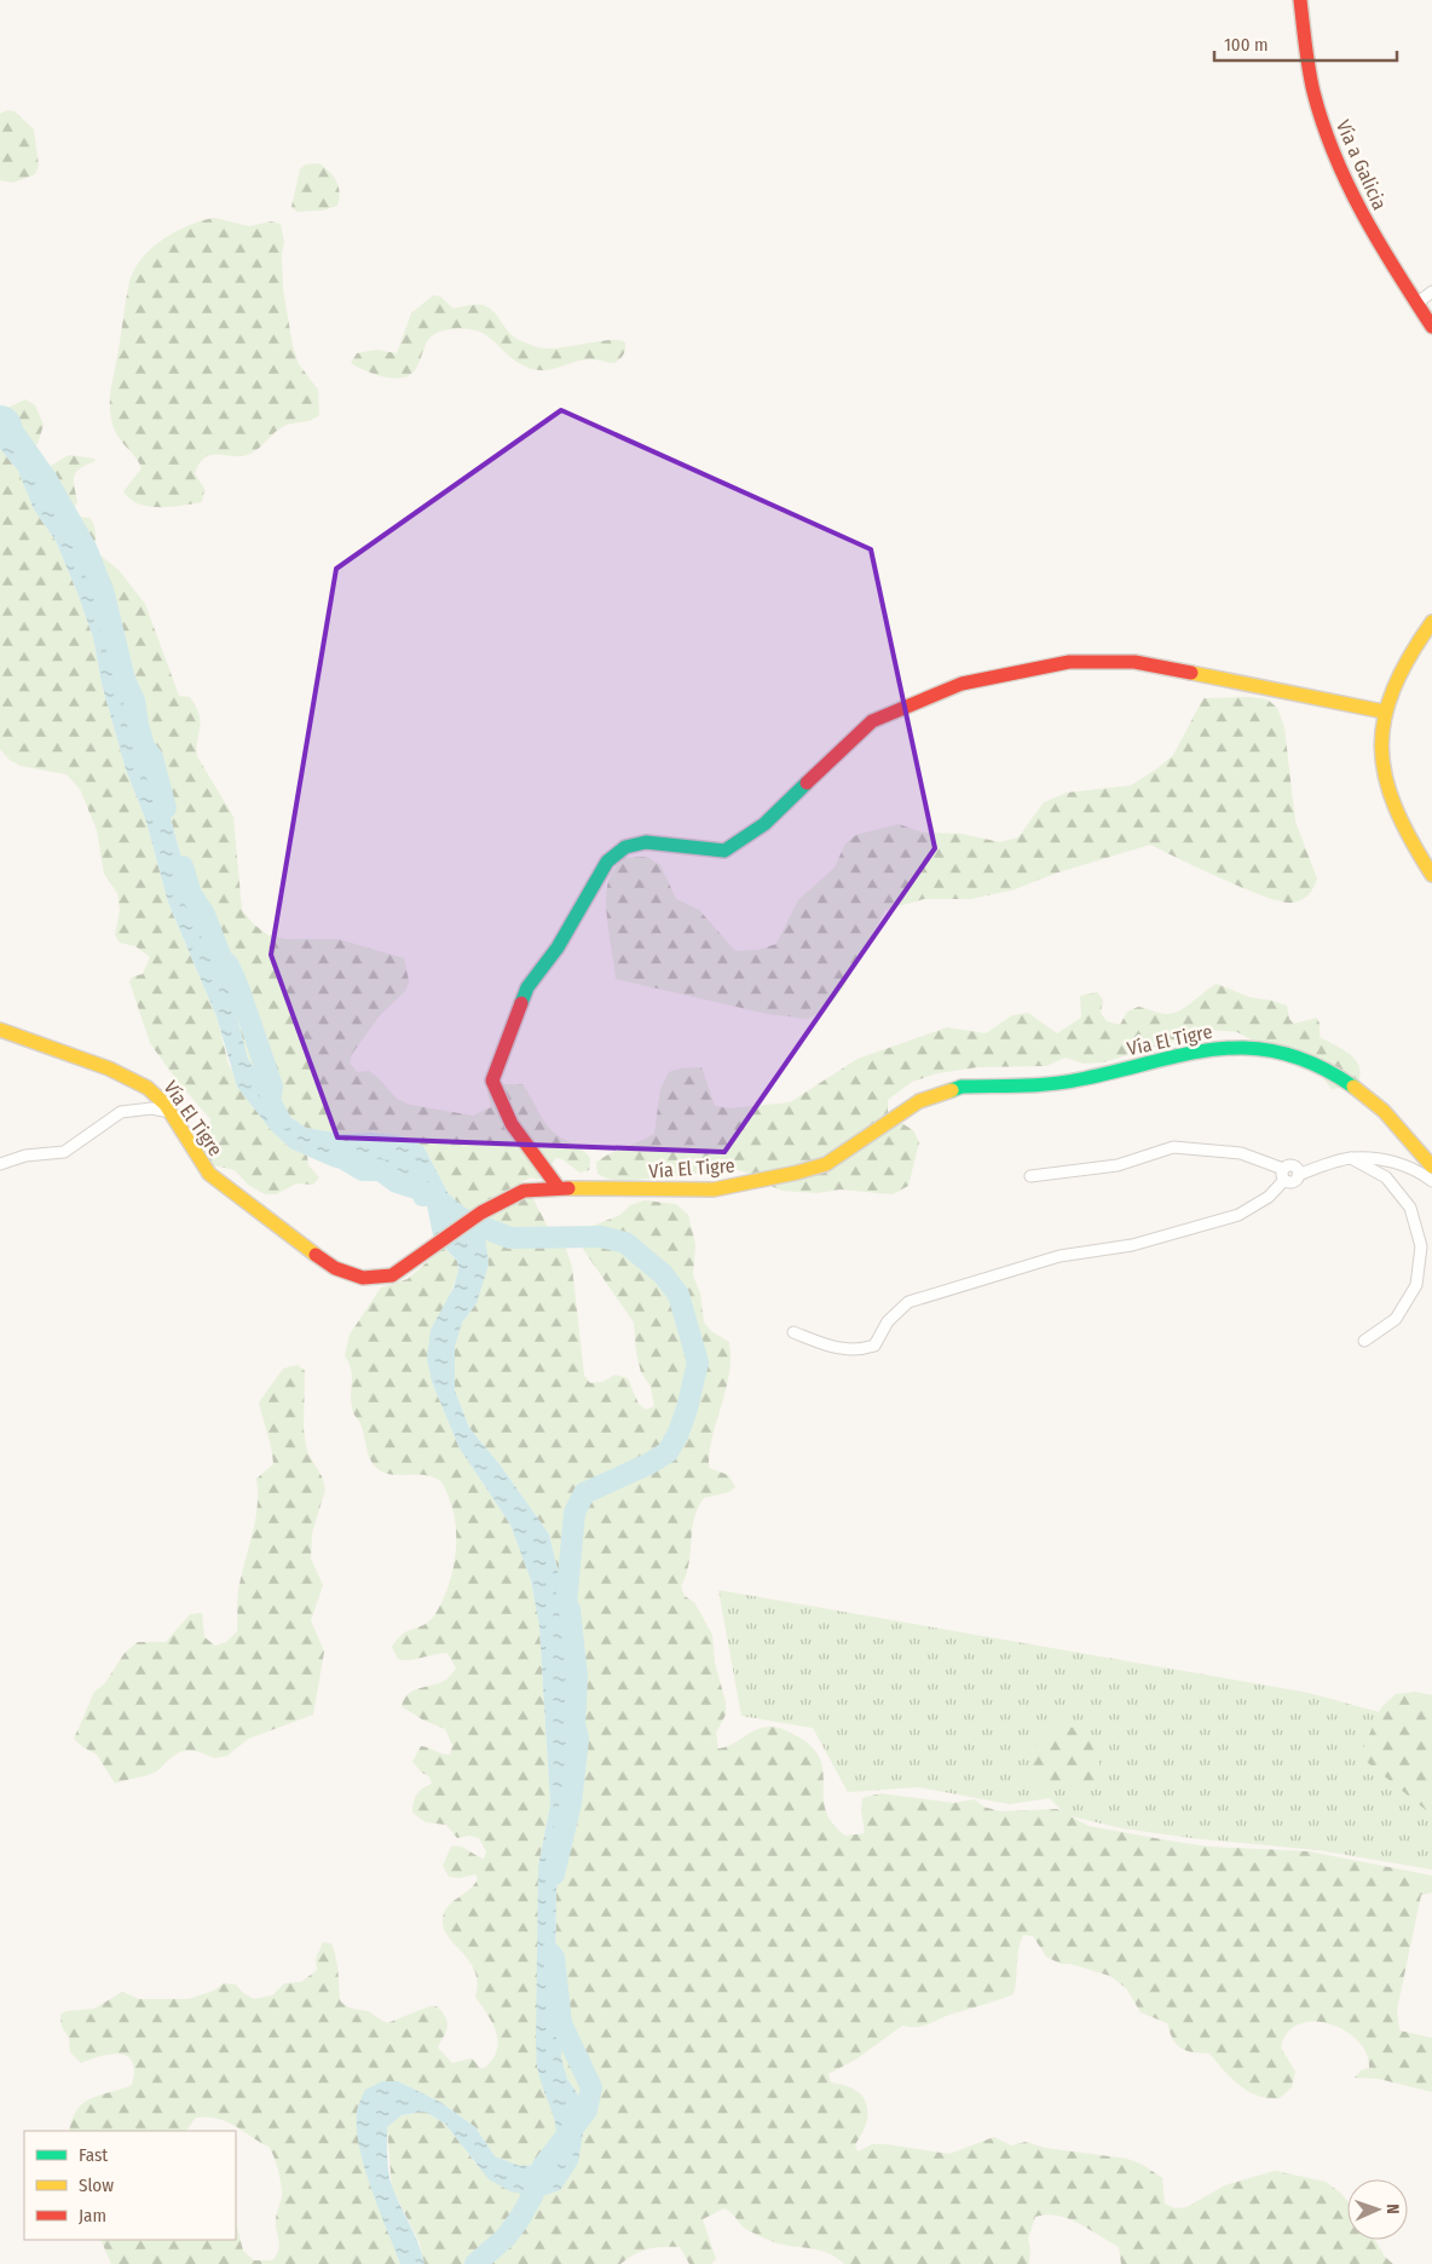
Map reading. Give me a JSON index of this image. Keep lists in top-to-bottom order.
{
  "streets": {
    "street": ["Vía a Galicia", "Vía El Tigre"]
  },
  "legend": ["Fast", "Slow", "Jam"],
  "scale_bar": "100 m",
  "north": "right"
}
